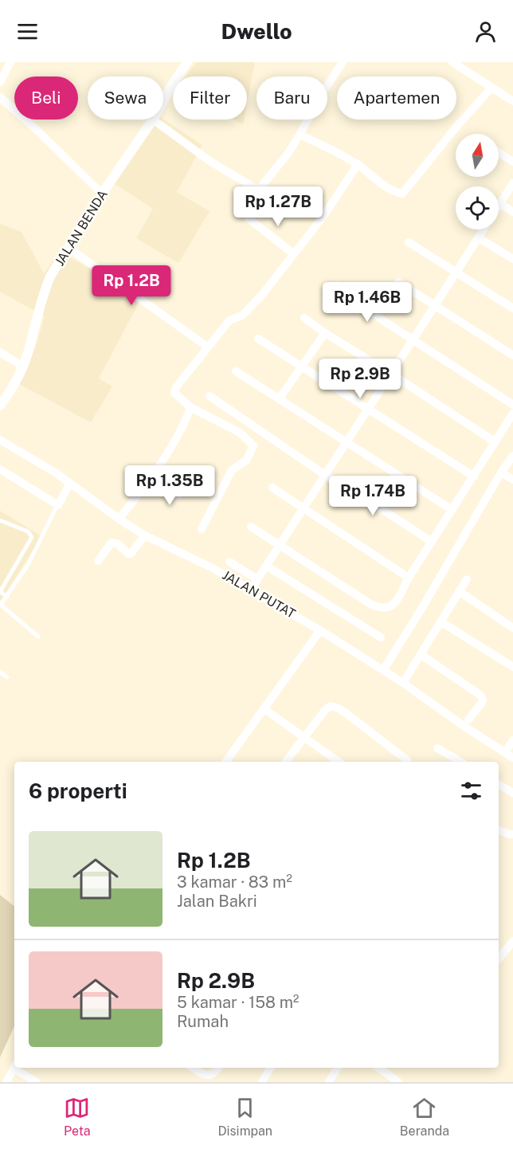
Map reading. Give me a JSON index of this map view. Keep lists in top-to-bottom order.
{
  "streets": {
    "street": ["JALAN BENDA", "JALAN PUTAT"]
  },
  "north": "top",
  "page": {
    "header": "Dwello",
    "chip": [
      "Beli",
      "Sewa",
      "Filter",
      "Baru",
      "Apartemen"
    ],
    "price": [
      "Rp 1.27B",
      "Rp 1.2B",
      "Rp 1.46B",
      "Rp 2.9B",
      "Rp 1.35B",
      "Rp 1.74B"
    ],
    "heading": "6 properti",
    "list": [
      {
        "name": "Rp 1.2B",
        "note": "3 kamar · 83 m² · Jalan Bakri"
      },
      {
        "name": "Rp 2.9B",
        "note": "5 kamar · 158 m² · Rumah"
      }
    ],
    "tabs": ["Peta", "Disimpan", "Beranda"]
  }
}
